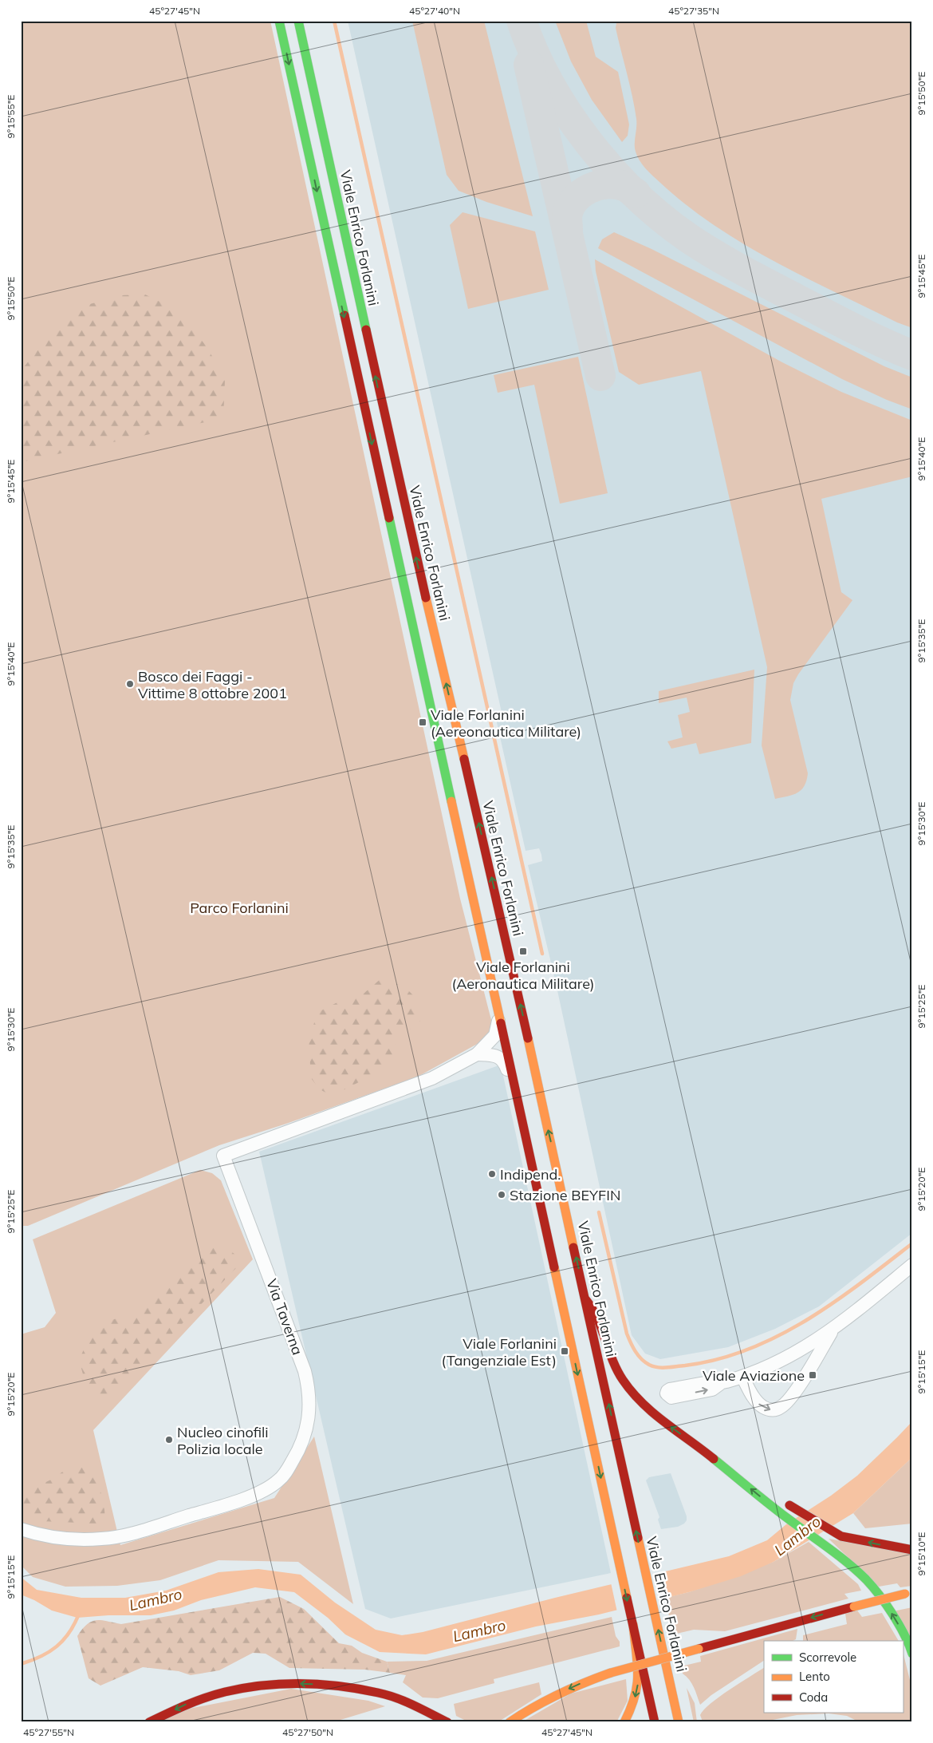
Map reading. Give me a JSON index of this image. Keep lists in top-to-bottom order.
{
  "streets": {
    "main road": ["Viale Enrico Forlanini"],
    "street": ["Via Taverna"]
  },
  "water": ["Lambro"],
  "parks": ["Parco Forlanini"],
  "places": {
    "other": [
      "Bosco dei Faggi - Vittime 8 ottobre 2001",
      "Indipend.",
      "Stazione BEYFIN",
      "Nucleo cinofili Polizia locale"
    ],
    "transit": [
      "Viale Forlanini (Aereonautica Militare)",
      "Viale Forlanini (Aeronautica Militare)",
      "Viale Forlanini (Tangenziale Est)",
      "Viale Aviazione"
    ]
  },
  "legend": ["Scorrevole", "Lento", "Coda"],
  "coordinates": [
    "45°27'45\"N",
    "45°27'40\"N",
    "45°27'35\"N",
    "9°15'50\"E",
    "9°15'55\"E",
    "9°15'45\"E",
    "9°15'40\"E",
    "9°15'35\"E",
    "9°15'30\"E",
    "9°15'25\"E",
    "9°15'20\"E",
    "9°15'15\"E",
    "9°15'10\"E",
    "45°27'55\"N",
    "45°27'50\"N"
  ]
}
